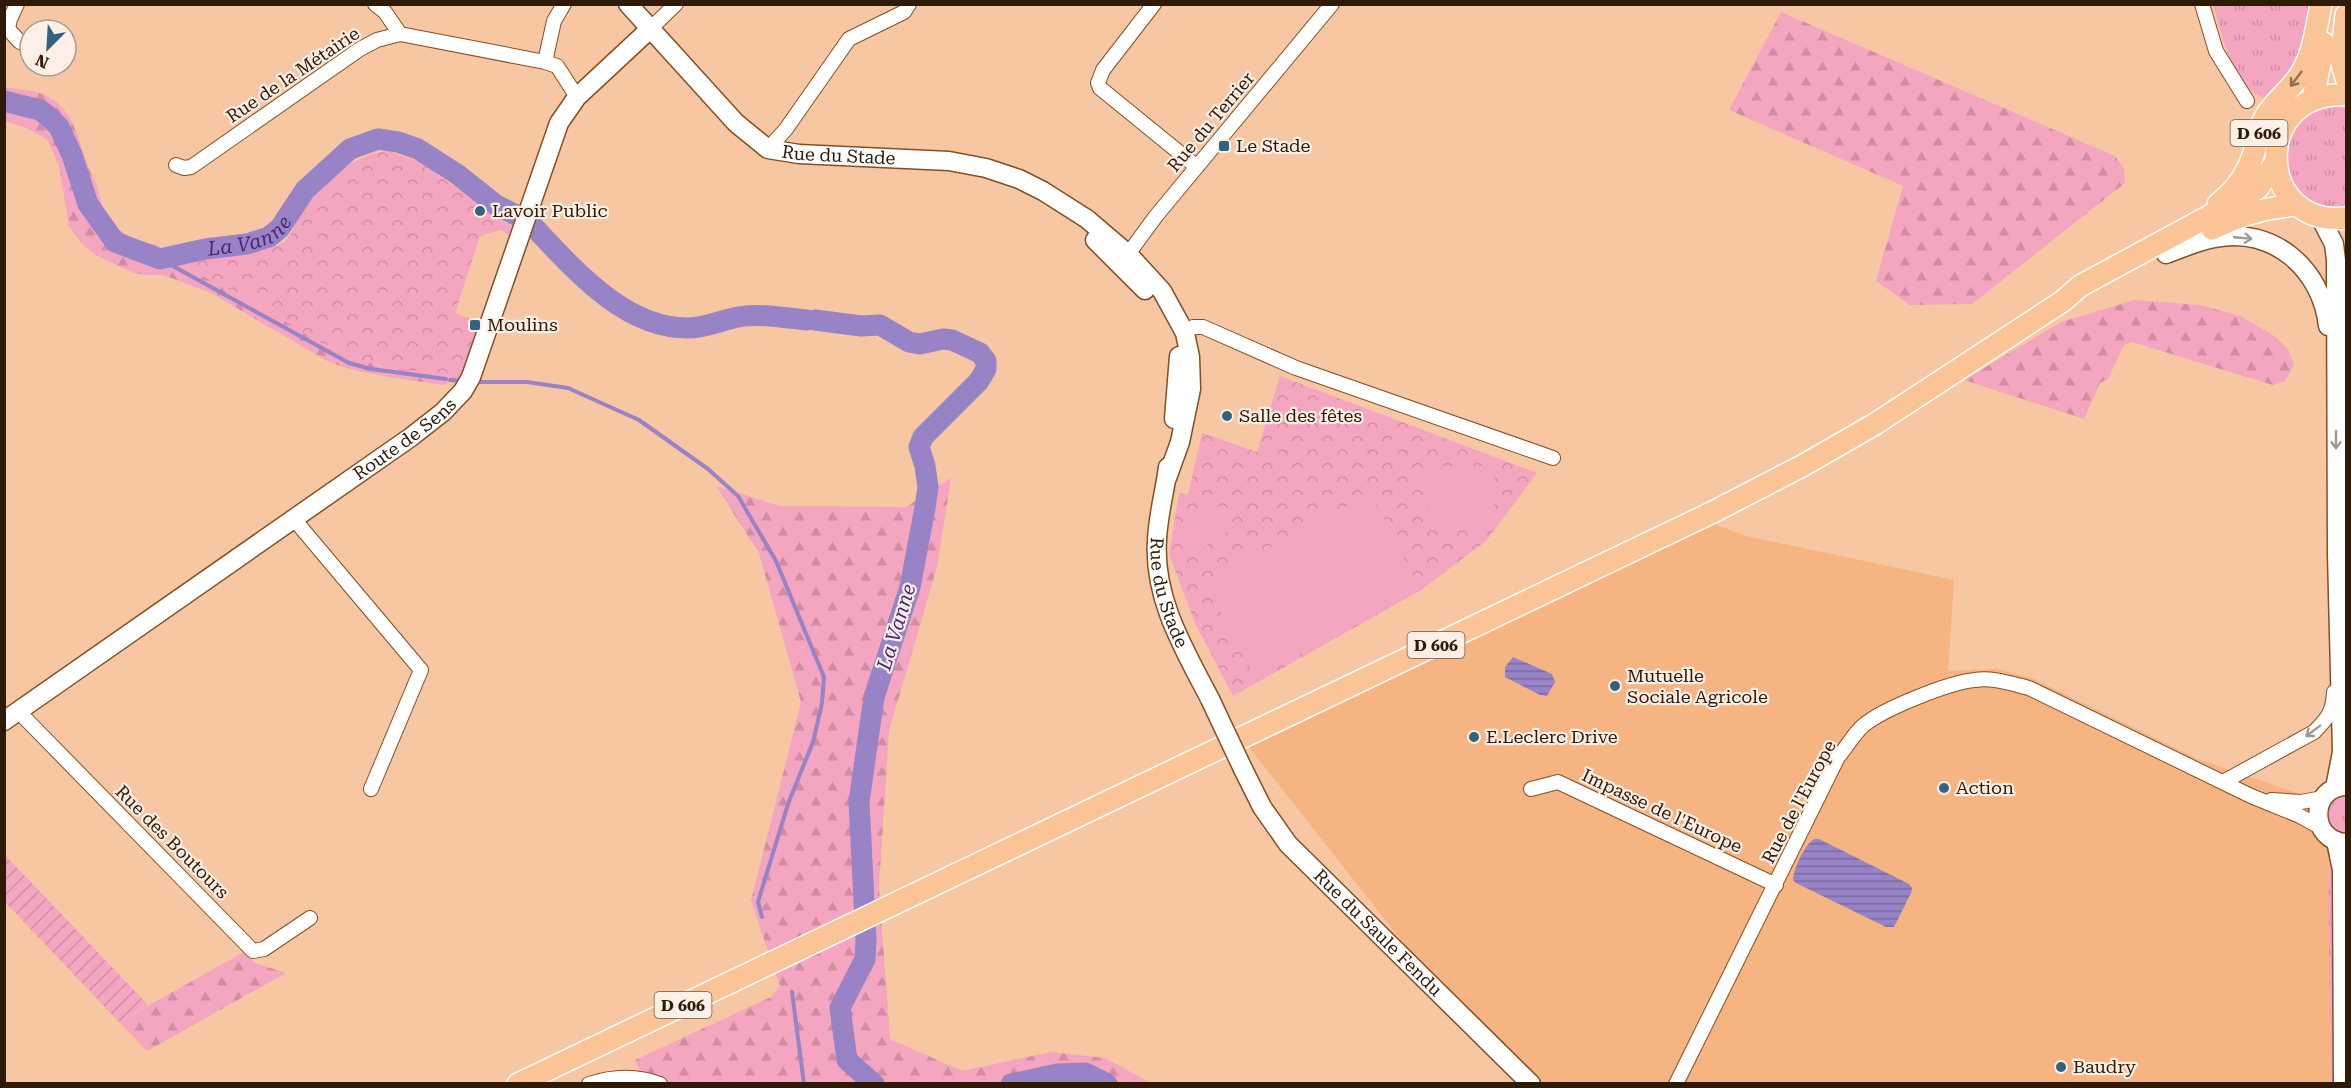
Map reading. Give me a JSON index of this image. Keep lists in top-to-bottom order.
{
  "streets": {
    "main road": ["D 606"],
    "street": [
      "Rue de la Métairie",
      "Rue du Terrier",
      "Rue du Stade",
      "Route de Sens",
      "Rue de l'Europe",
      "Impasse de l'Europe",
      "Rue des Boutours",
      "Rue du Saule Fendu"
    ]
  },
  "crossings": [
    ["Rue du Terrier", "Rue du Stade"],
    ["Rue du Stade", "Route de Sens"],
    ["Rue du Stade", "Rue du Saule Fendu"],
    ["Route de Sens", "Rue des Boutours"],
    ["Rue de l'Europe", "Impasse de l'Europe"]
  ],
  "water": ["La Vanne"],
  "places": {
    "transit": ["Le Stade", "Moulins"],
    "other": [
      "Lavoir Public",
      "Salle des fêtes",
      "Mutuelle Sociale Agricole",
      "E.Leclerc Drive",
      "Action",
      "Baudry"
    ]
  },
  "north": "bottom left"
}
